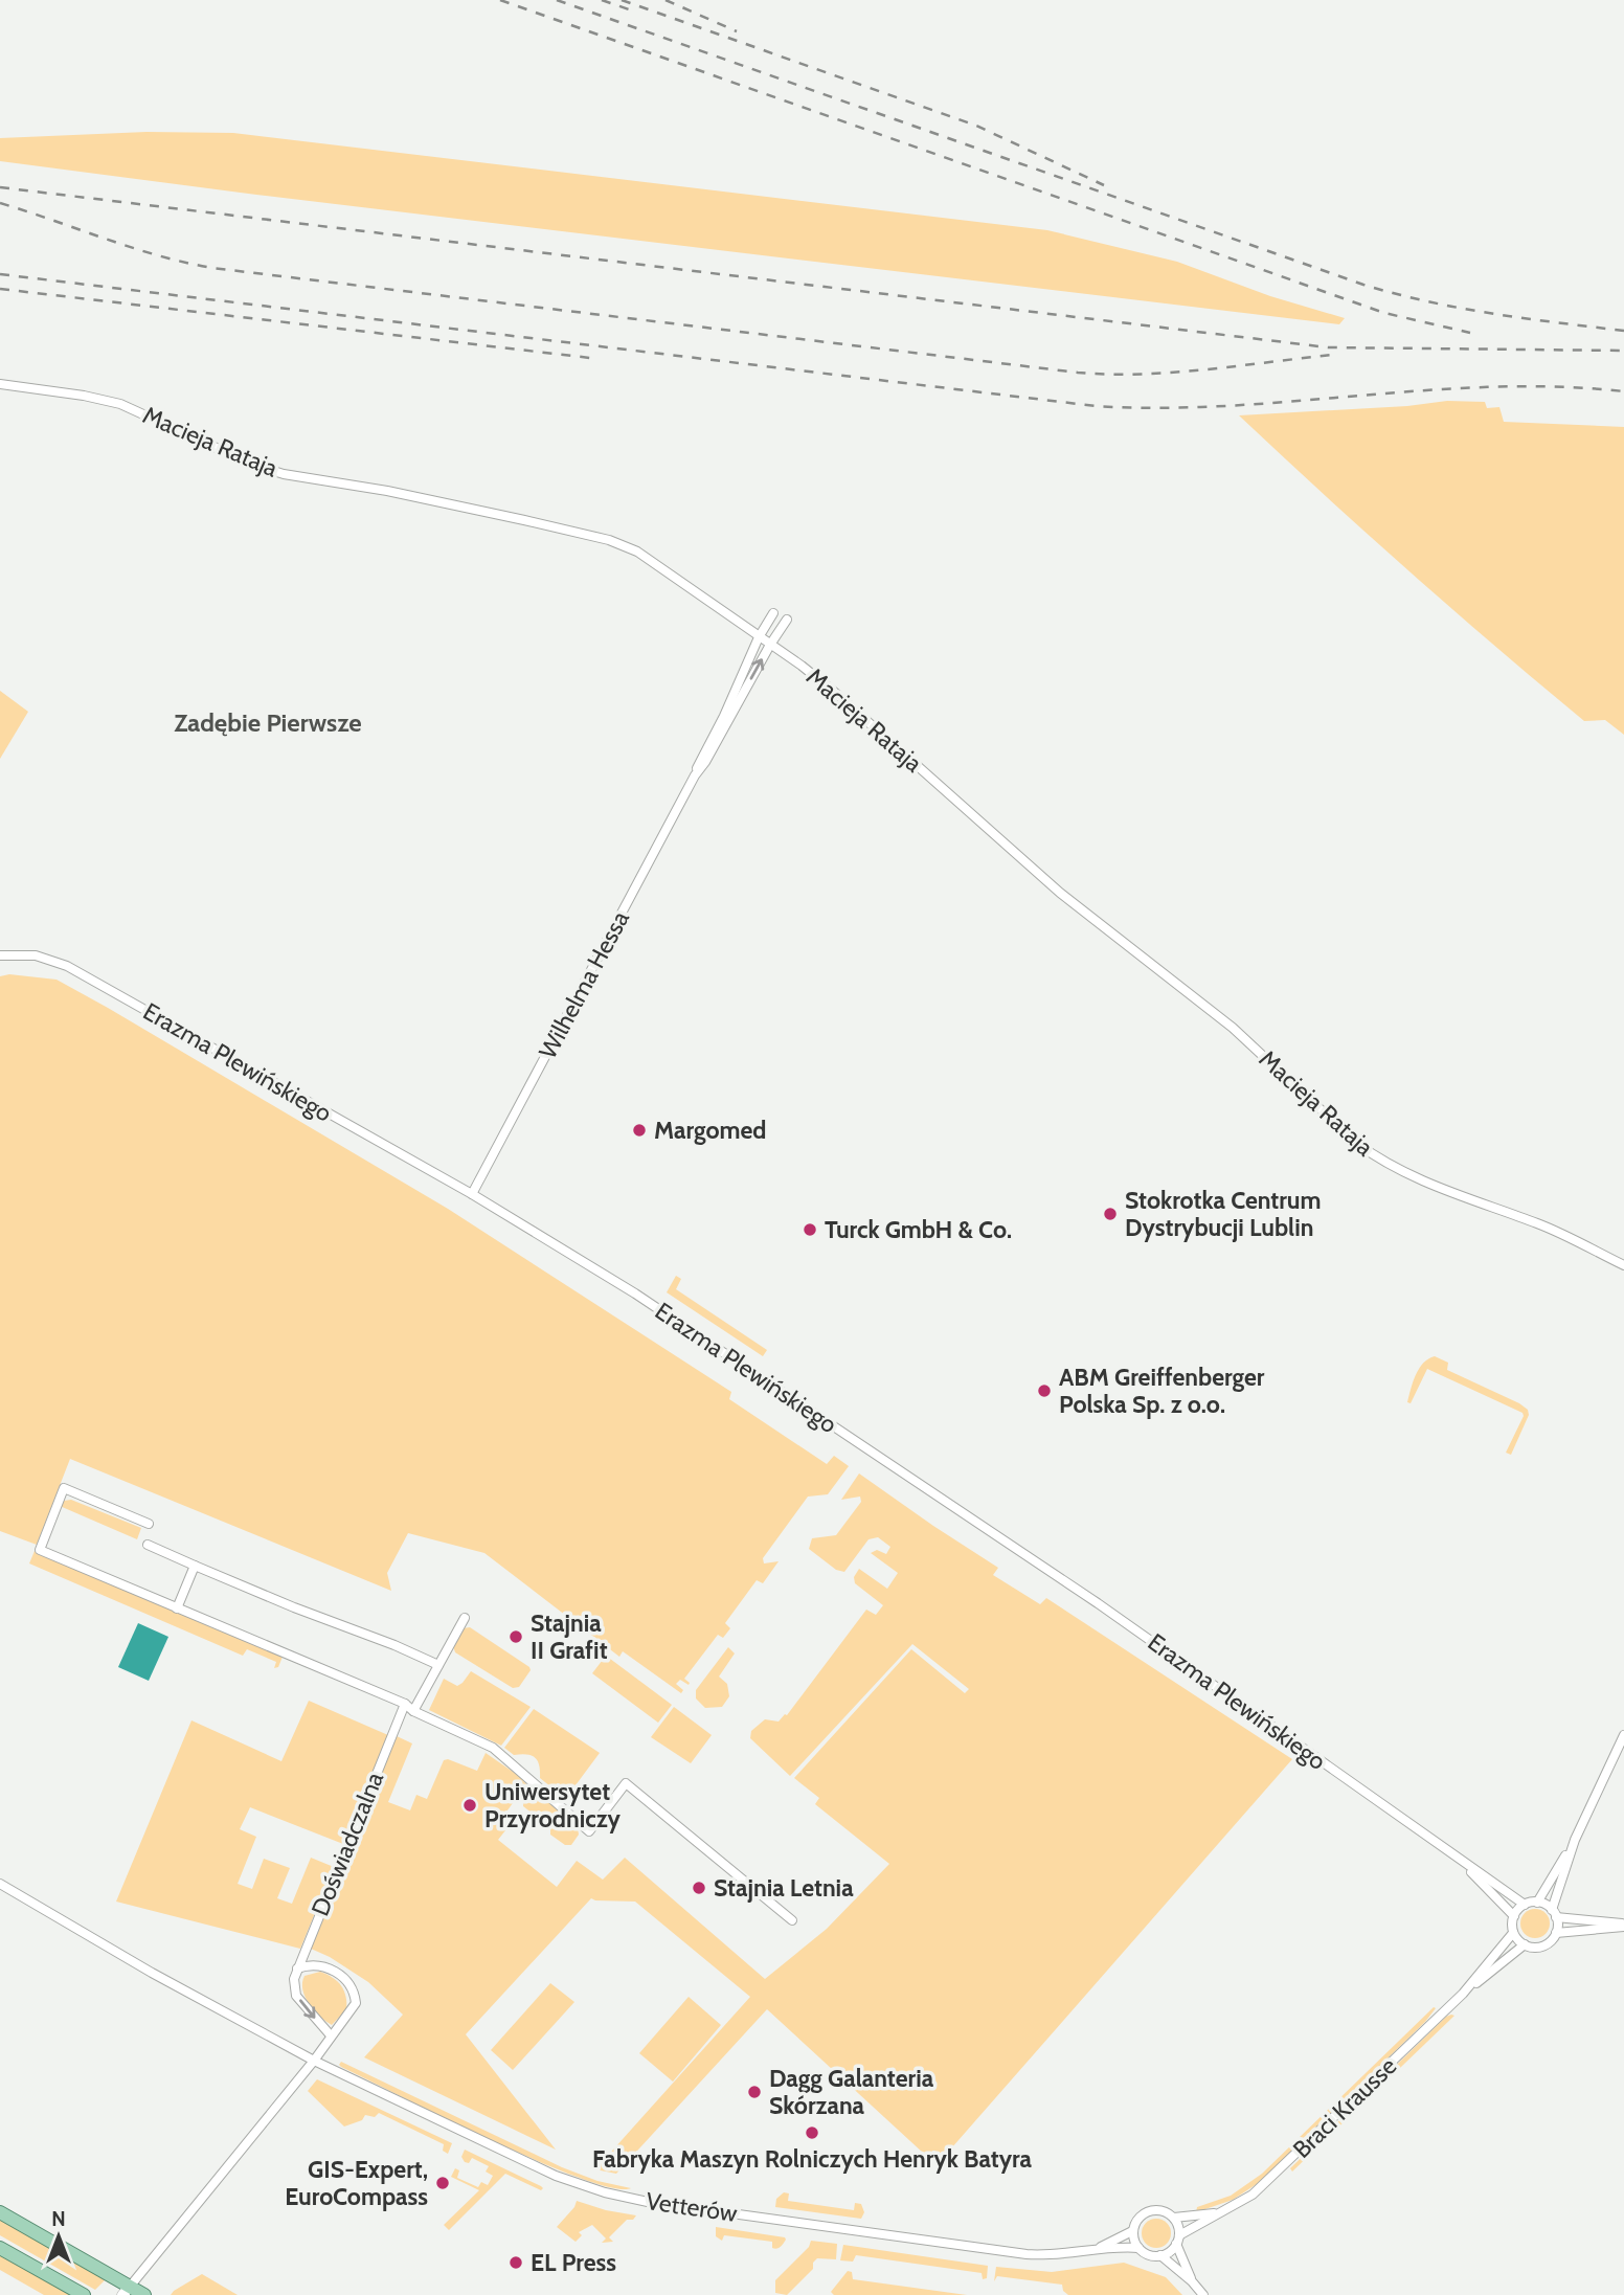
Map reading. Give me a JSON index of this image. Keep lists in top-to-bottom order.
{
  "streets": {
    "street": [
      "Macieja Rataja",
      "Wilhelma Hessa",
      "Erazma Plewińskiego",
      "Doświadczalna",
      "Braci Krausse",
      "Vetterów"
    ]
  },
  "crossings": [
    ["Macieja Rataja", "Wilhelma Hessa"],
    ["Wilhelma Hessa", "Erazma Plewińskiego"],
    ["Erazma Plewińskiego", "Braci Krausse"],
    ["Braci Krausse", "Vetterów"]
  ],
  "districts": ["Zadębie Pierwsze"],
  "places": [
    "Margomed",
    "Stokrotka Centrum Dystrybucji Lublin",
    "Turck GmbH & Co.",
    "ABM Greiffenberger Polska Sp. z o.o.",
    "Stajnia II Grafit",
    "Uniwersytet Przyrodniczy",
    "Stajnia Letnia",
    "Dagg Galanteria Skórzana",
    "Fabryka Maszyn Rolniczych Henryk Batyra",
    "GIS-Expert, EuroCompass",
    "EL Press"
  ],
  "north": "top"
}
